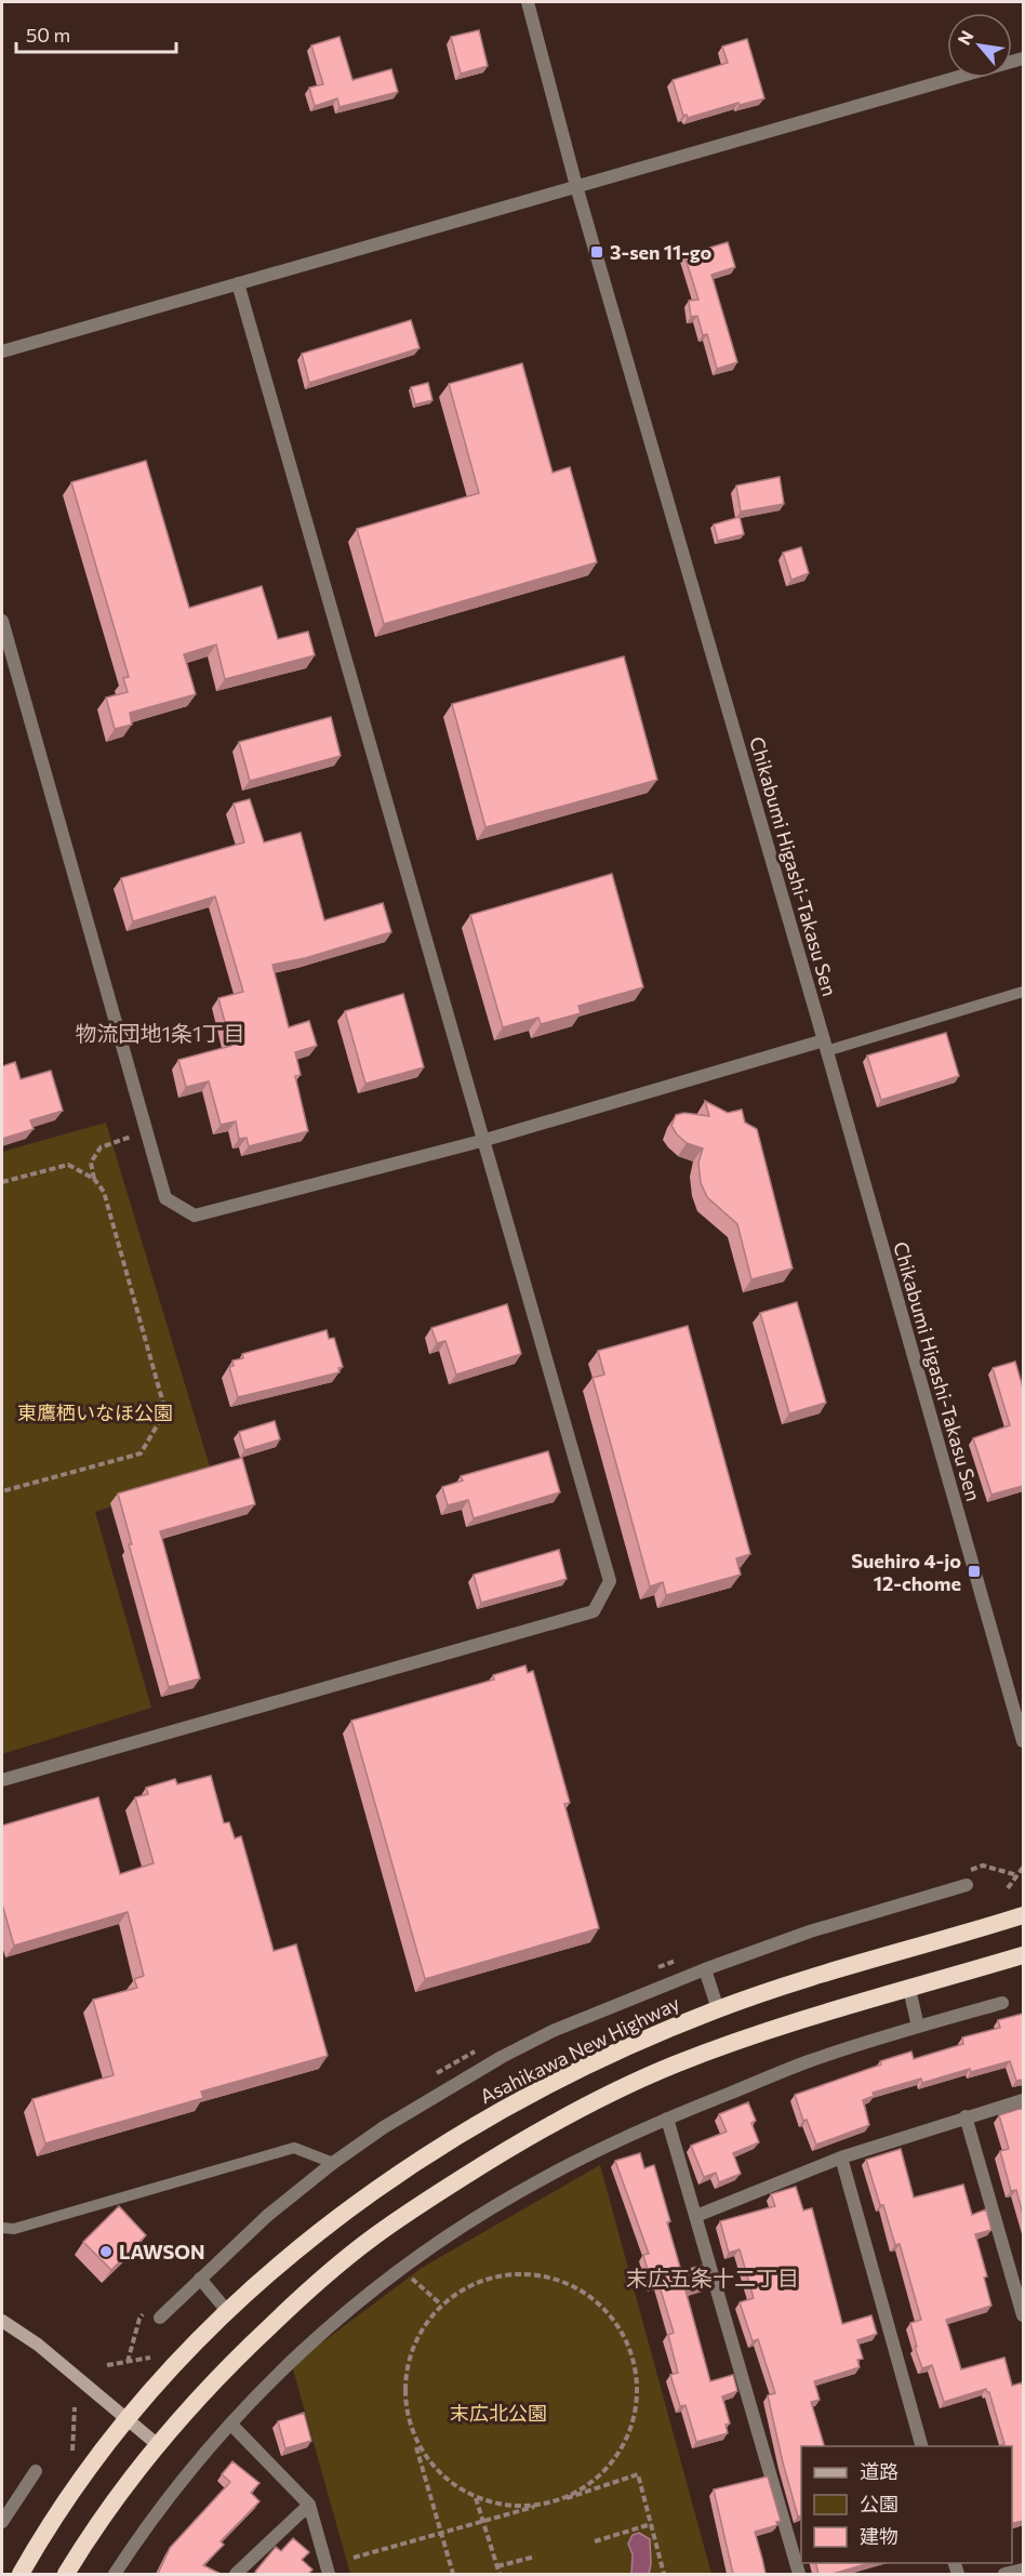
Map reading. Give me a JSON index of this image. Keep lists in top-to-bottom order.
{
  "streets": {
    "highway": ["Asahikawa New Highway"],
    "street": ["Chikabumi Higashi-Takasu Sen"]
  },
  "districts": ["物流団地1条1丁目", "末広五条十二丁目"],
  "parks": ["東鷹栖いなほ公園", "末広北公園"],
  "places": {
    "transit": ["3-sen 11-go", "Suehiro 4-jo 12-chome"],
    "other": ["LAWSON"]
  },
  "legend": ["道路", "公園", "建物"],
  "scale_bar": "50 m",
  "north": "top left"
}
